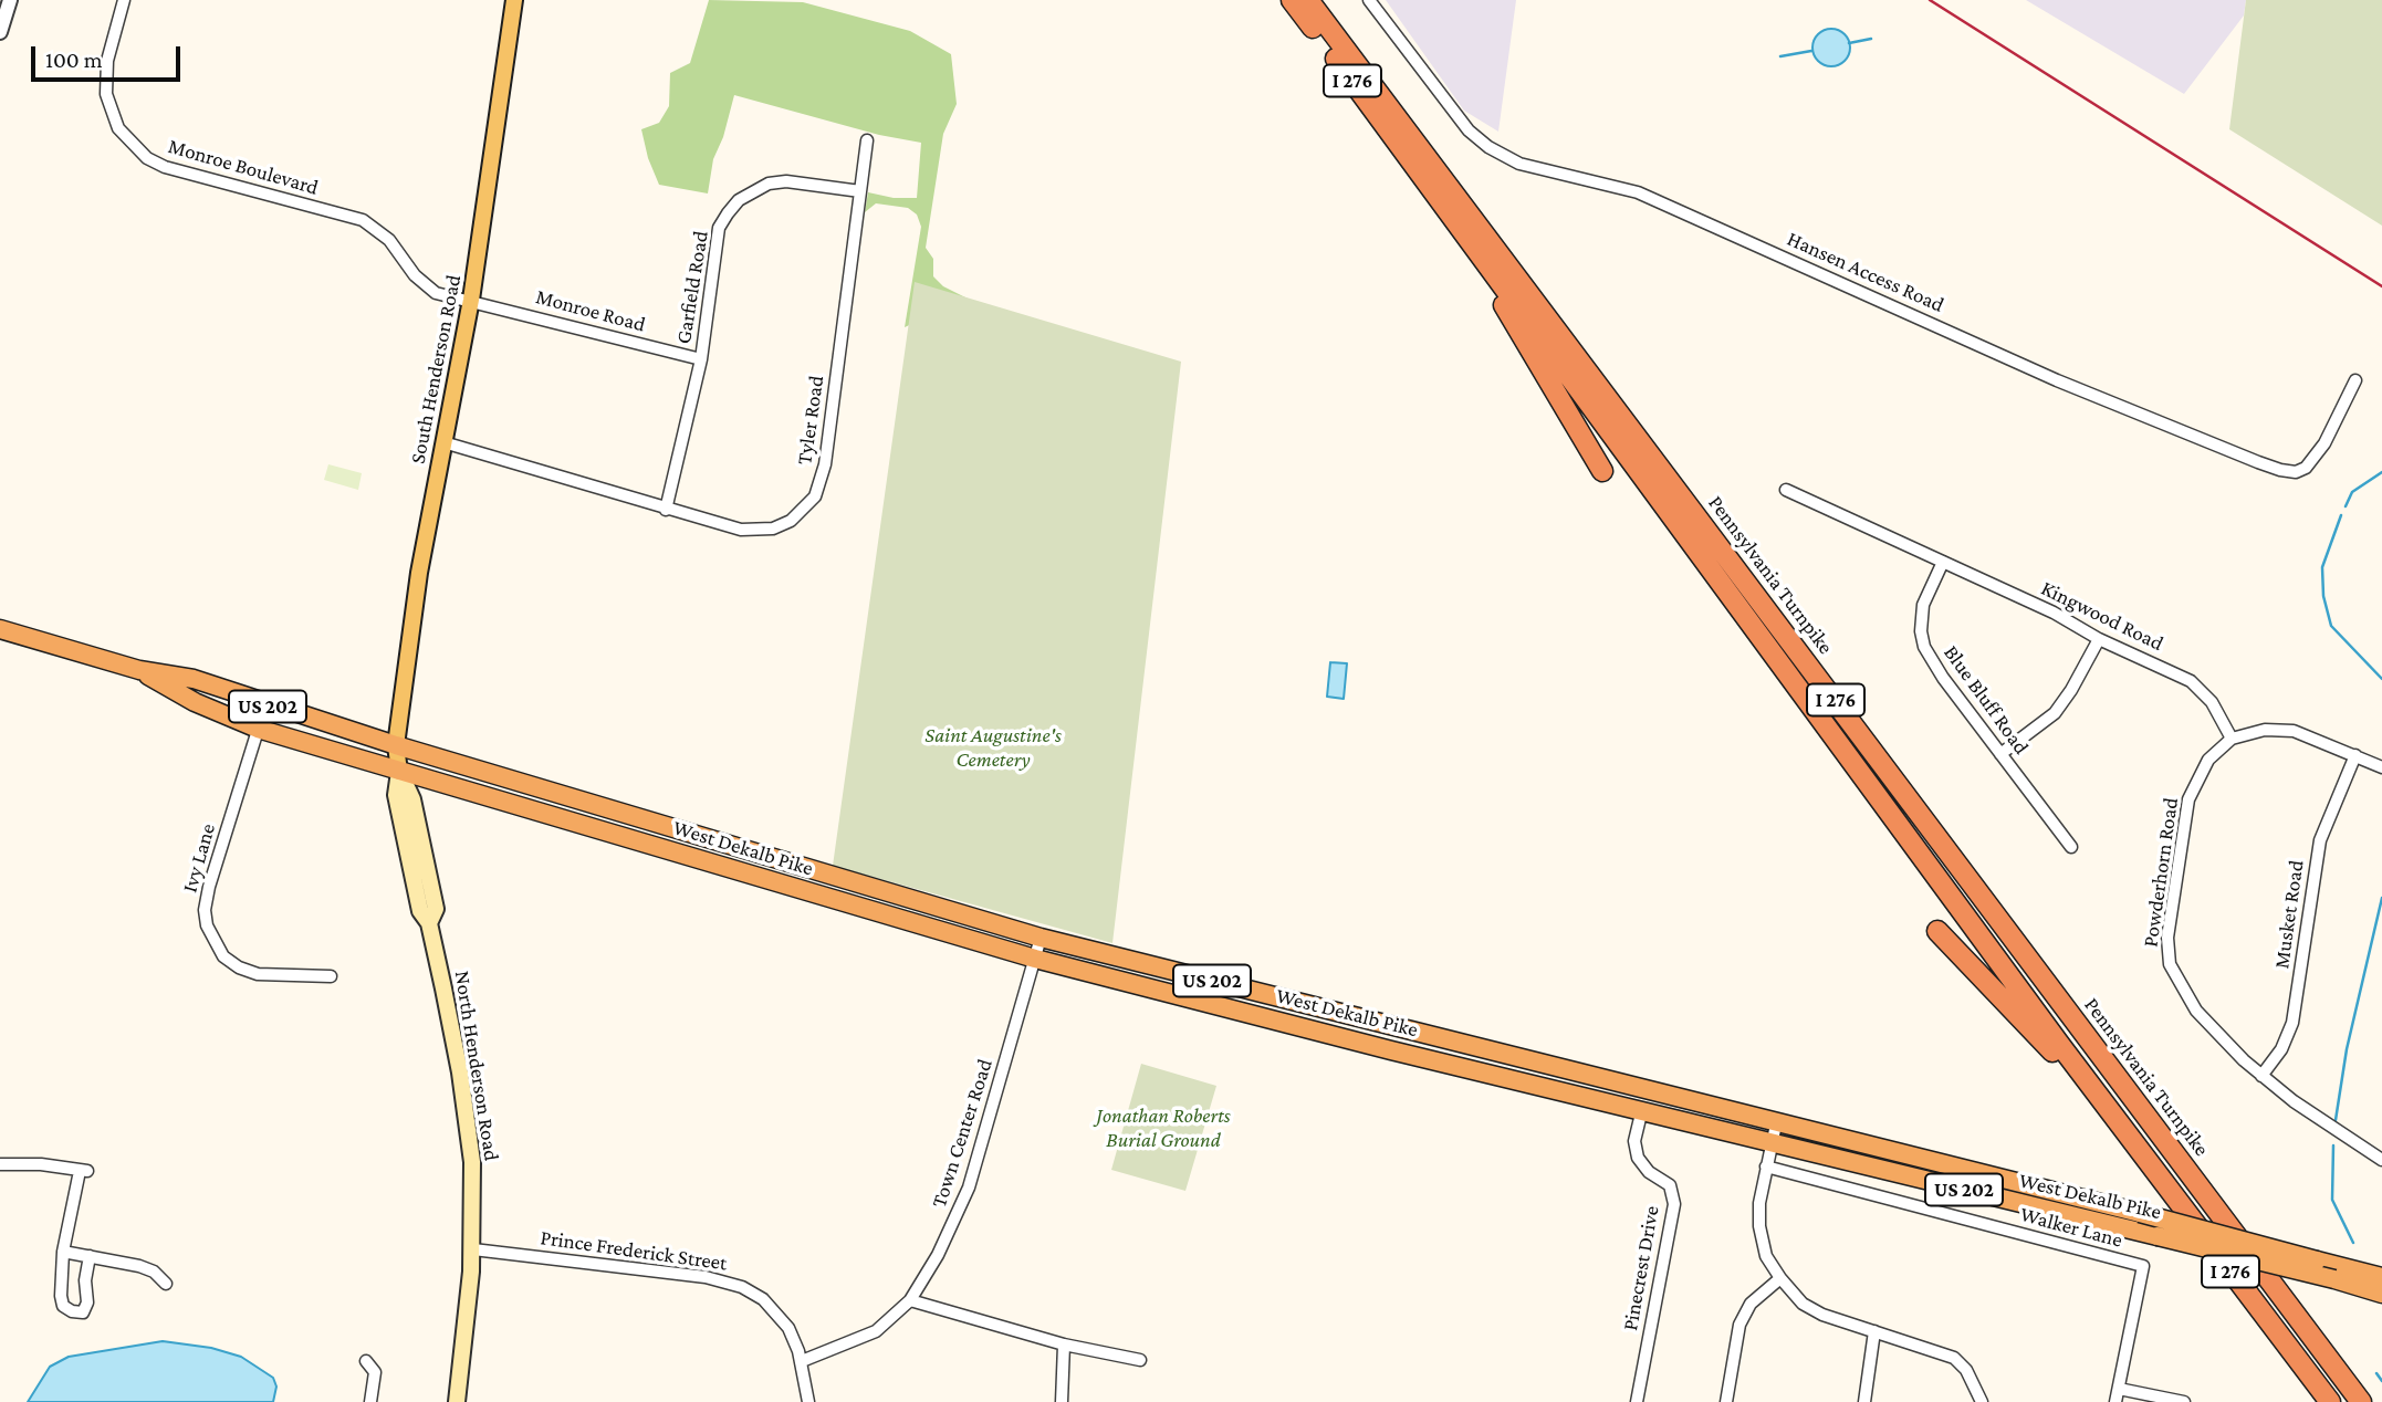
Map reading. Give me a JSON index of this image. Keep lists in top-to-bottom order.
{
  "streets": {
    "highway": [
      "I 276",
      "Pennsylvania Turnpike",
      "US 202",
      "West Dekalb Pike"
    ],
    "main road": ["South Henderson Road", "North Henderson Road"],
    "street": [
      "Monroe Boulevard",
      "Hansen Access Road",
      "Garfield Road",
      "Monroe Road",
      "Tyler Road",
      "Kingwood Road",
      "Blue Bluff Road",
      "Ivy Lane",
      "Powderhorn Road",
      "Musket Road",
      "Town Center Road",
      "Walker Lane",
      "Prince Frederick Street",
      "Pinecrest Drive"
    ]
  },
  "crossings": [
    ["Monroe Boulevard", "Monroe Road"],
    ["Monroe Boulevard", "South Henderson Road"],
    ["Garfield Road", "Monroe Road"],
    ["Garfield Road", "Tyler Road"],
    ["Monroe Road", "South Henderson Road"],
    ["South Henderson Road", "Tyler Road"],
    ["South Henderson Road", "West Dekalb Pike"],
    ["South Henderson Road", "North Henderson Road"],
    ["Kingwood Road", "Blue Bluff Road"],
    ["Kingwood Road", "Powderhorn Road"],
    ["West Dekalb Pike", "Ivy Lane"],
    ["West Dekalb Pike", "North Henderson Road"],
    ["West Dekalb Pike", "Town Center Road"],
    ["West Dekalb Pike", "Pinecrest Drive"],
    ["Powderhorn Road", "Musket Road"],
    ["North Henderson Road", "Prince Frederick Street"],
    ["Town Center Road", "Prince Frederick Street"]
  ],
  "parks": ["Saint Augustine's Cemetery", "Jonathan Roberts Burial Ground"],
  "scale_bar": "100 m"
}
